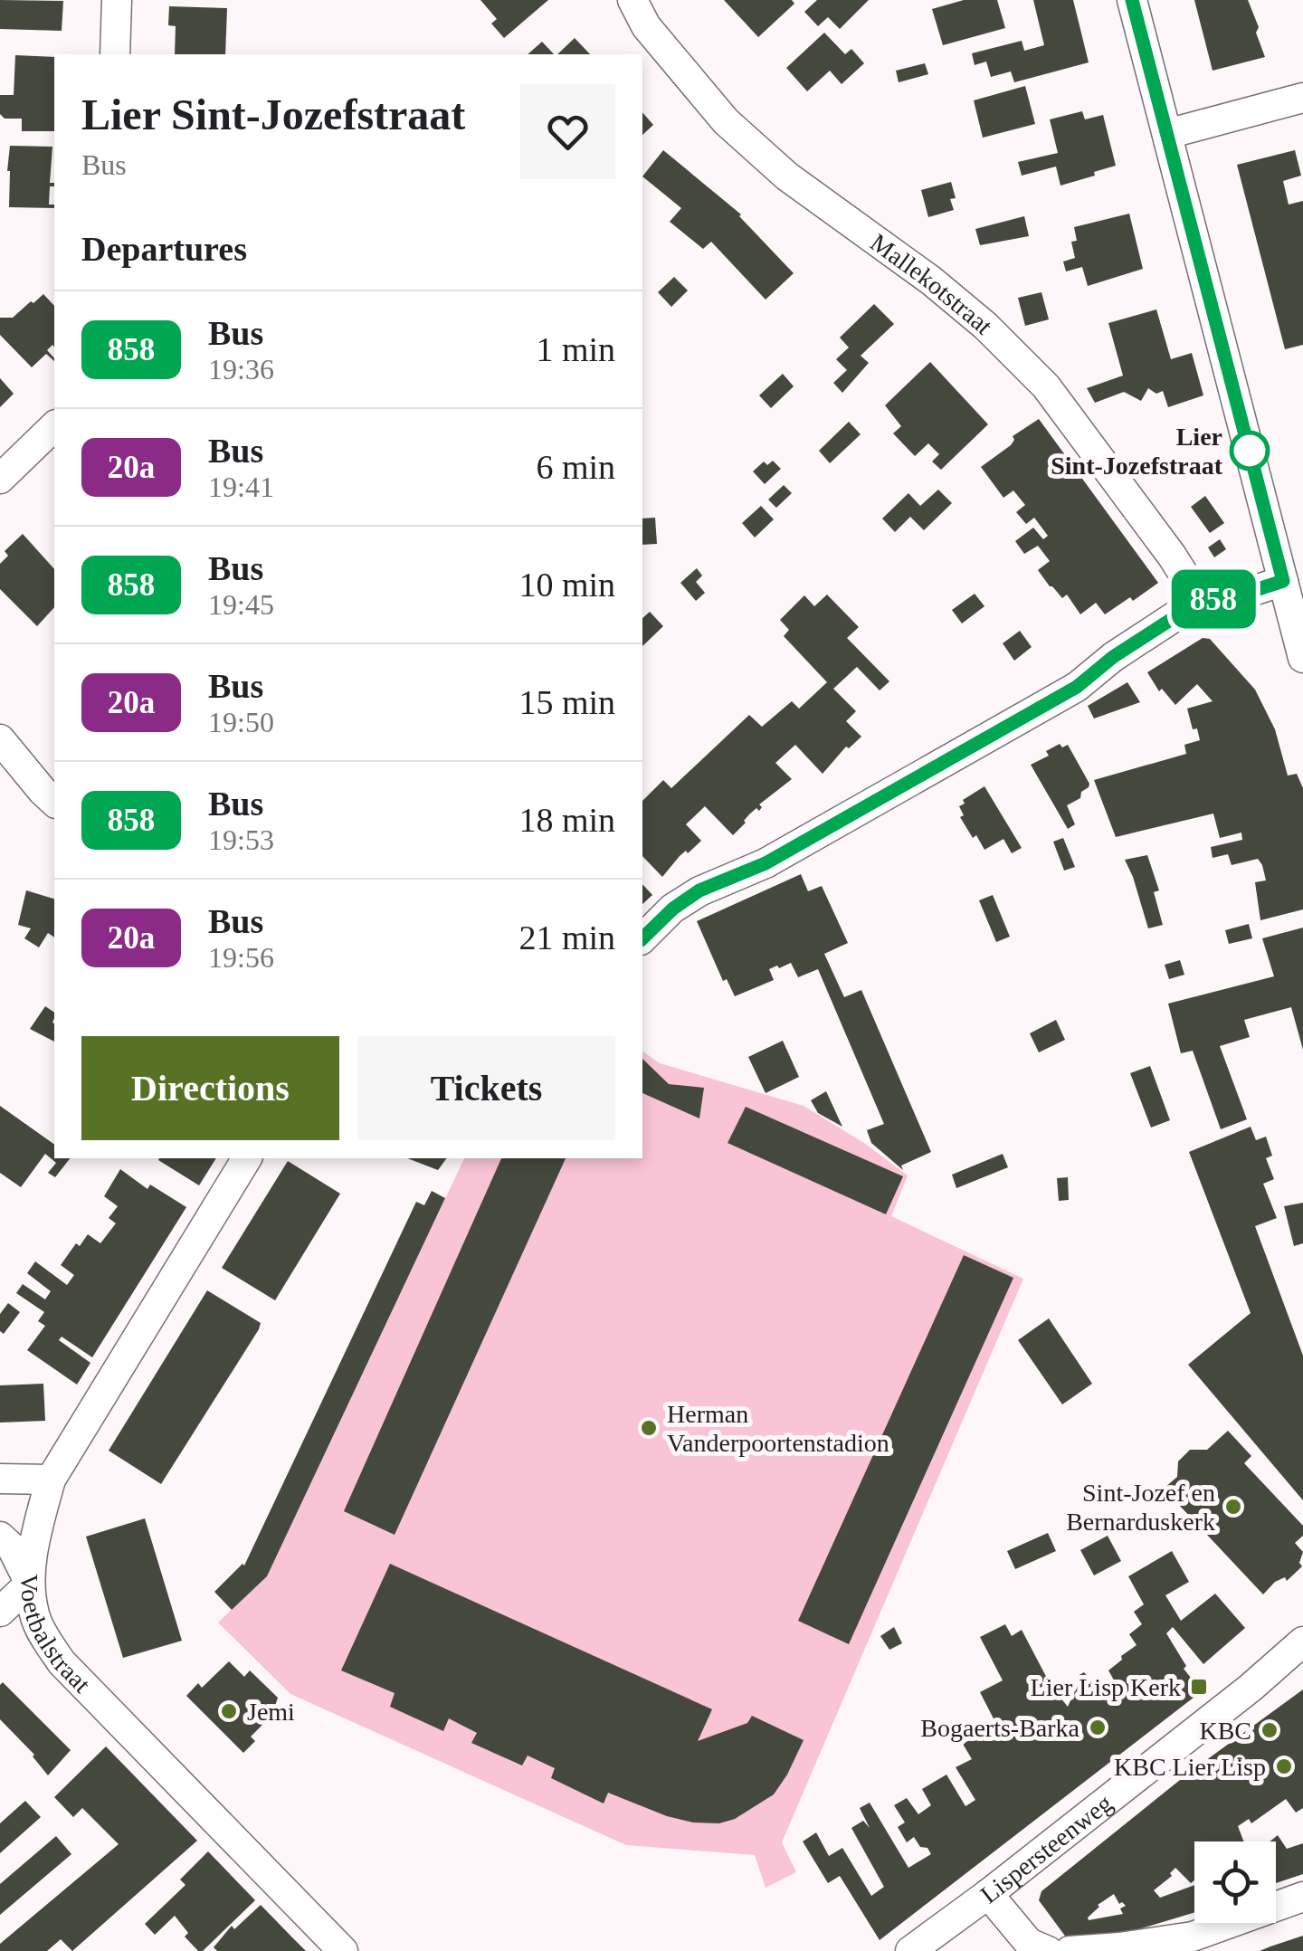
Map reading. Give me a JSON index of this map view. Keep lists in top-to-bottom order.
{
  "streets": {
    "street": ["Mallekotstraat", "Voetbalstraat", "Lispersteenweg"]
  },
  "places": {
    "other": [
      "Lier Sint-Jozefstraat",
      "Herman Vanderpoortenstadion",
      "Sint-Jozef en Bernarduskerk",
      "Jemi",
      "Bogaerts-Barka",
      "KBC",
      "KBC Lier Lisp"
    ],
    "transit": ["Lier Lisp Kerk"]
  },
  "lines": ["bus line 858"],
  "page": {
    "on_map": "858",
    "heading": [
      ["Lier Sint-Jozefstraat", "Bus"],
      "Departures"
    ],
    "list": [
      {
        "mark": "858",
        "name": "Bus",
        "note": "19:36",
        "value": "1 min"
      },
      {
        "mark": "20a",
        "name": "Bus",
        "note": "19:41",
        "value": "6 min"
      },
      {
        "mark": "858",
        "name": "Bus",
        "note": "19:45",
        "value": "10 min"
      },
      {
        "mark": "20a",
        "name": "Bus",
        "note": "19:50",
        "value": "15 min"
      },
      {
        "mark": "858",
        "name": "Bus",
        "note": "19:53",
        "value": "18 min"
      },
      {
        "mark": "20a",
        "name": "Bus",
        "note": "19:56",
        "value": "21 min"
      }
    ],
    "buttons": ["Directions", "Tickets"]
  }
}
